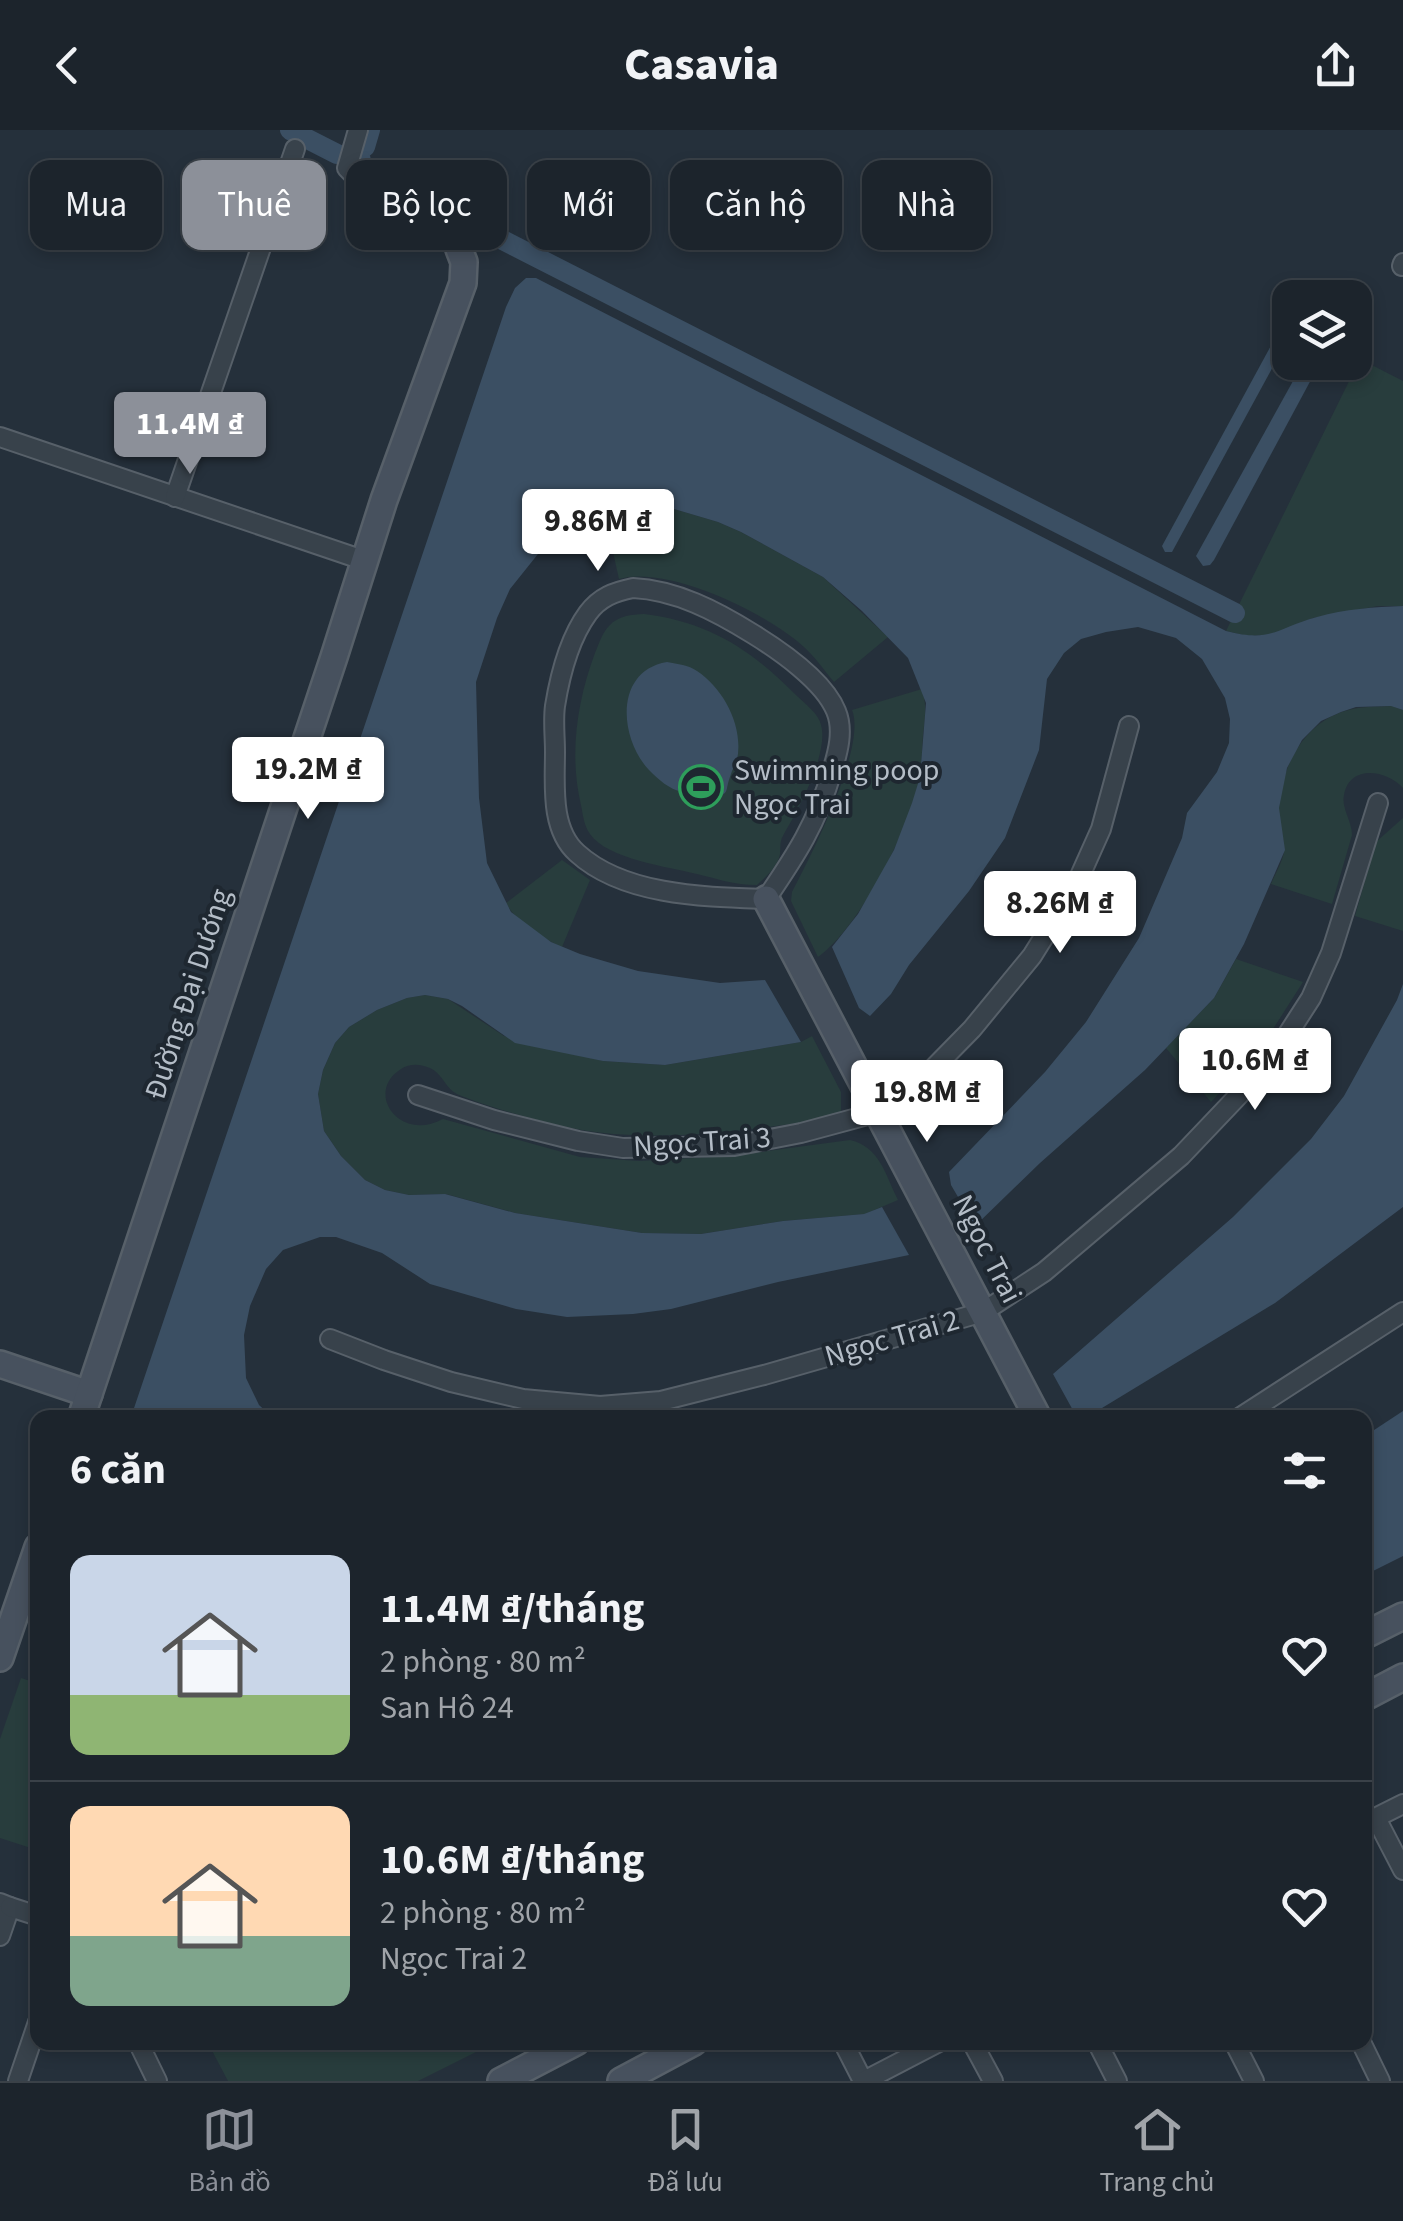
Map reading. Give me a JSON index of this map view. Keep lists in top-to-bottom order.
{
  "streets": {
    "street": [
      "Đường Đại Dương",
      "Ngọc Trai 3",
      "Ngọc Trai",
      "Ngọc Trai 2"
    ]
  },
  "crossings": [
    ["Ngọc Trai 3", "Ngọc Trai"],
    ["Ngọc Trai", "Ngọc Trai 2"]
  ],
  "places": {
    "sports": ["Swimming poop Ngọc Trai"]
  },
  "page": {
    "header": "Casavia",
    "chip": [
      "Mua",
      "Thuê",
      "Bộ lọc",
      "Mới",
      "Căn hộ",
      "Nhà"
    ],
    "price": [
      "11.4M ₫",
      "9.86M ₫",
      "19.2M ₫",
      "8.26M ₫",
      "10.6M ₫",
      "19.8M ₫"
    ],
    "heading": "6 căn",
    "list": [
      {
        "name": "11.4M ₫/tháng",
        "note": "2 phòng · 80 m² · San Hô 24"
      },
      {
        "name": "10.6M ₫/tháng",
        "note": "2 phòng · 80 m² · Ngọc Trai 2"
      }
    ],
    "tabs": ["Bản đồ", "Đã lưu", "Trang chủ"]
  }
}
